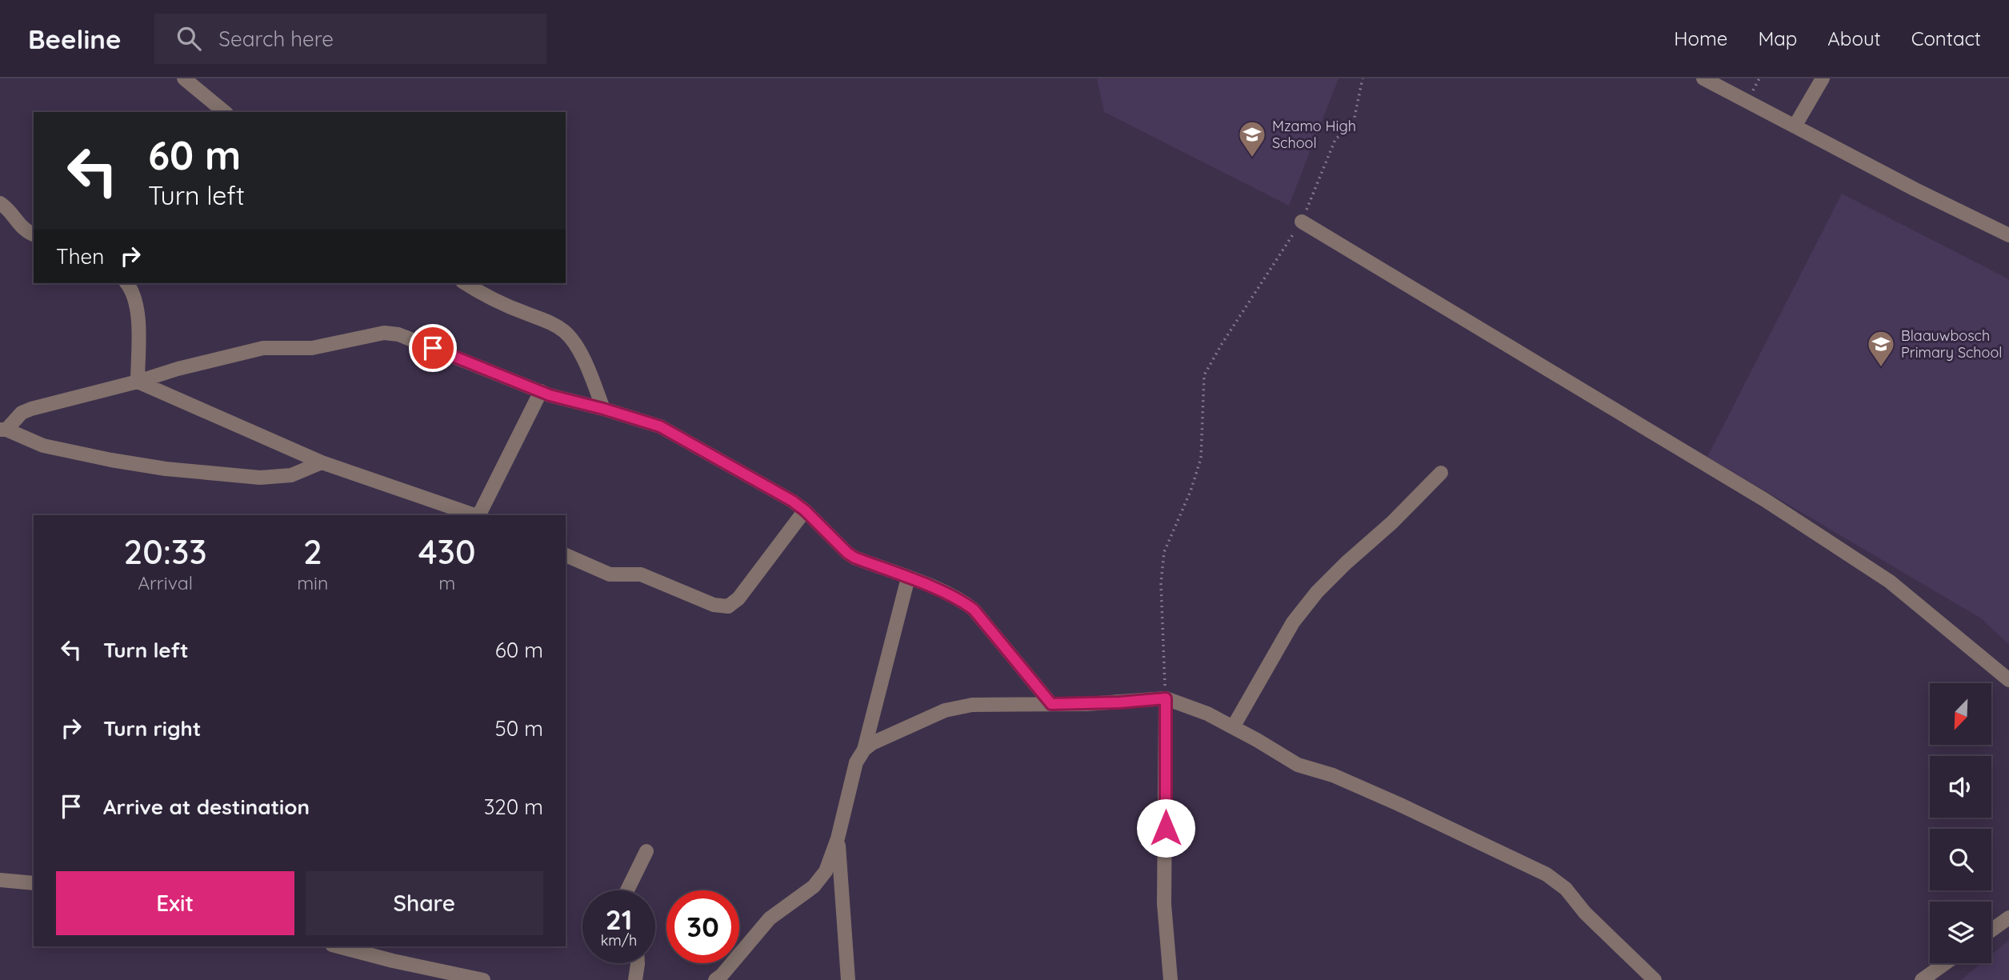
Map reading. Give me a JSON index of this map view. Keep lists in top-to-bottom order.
{
  "places": {
    "school or university": ["Mzamo High School", "Blaauwbosch Primary School"]
  },
  "north": "bottom left",
  "page": {
    "header": "Beeline",
    "search": "Search here",
    "nav": [
      "Home",
      "Map",
      "About",
      "Contact"
    ],
    "turn": ["60 m", "Turn left"],
    "then": "Then",
    "eta": [
      "20:33",
      "Arrival",
      "2",
      "min",
      "430",
      "m"
    ],
    "list": [
      {
        "name": "Turn left",
        "value": "60 m"
      },
      {
        "name": "Turn right",
        "value": "50 m"
      },
      {
        "name": "Arrive at destination",
        "value": "320 m"
      }
    ],
    "buttons": ["Exit", "Share"],
    "speed": "21 km/h",
    "limit": "30"
  }
}
